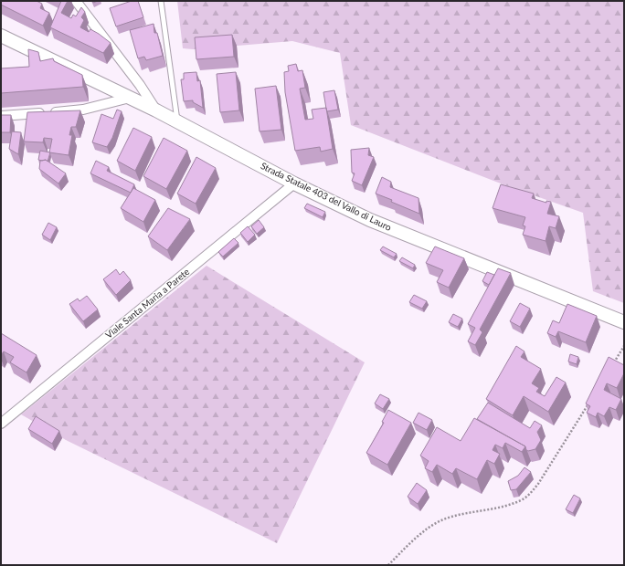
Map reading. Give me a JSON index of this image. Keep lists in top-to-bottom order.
{
  "streets": {
    "main road": ["Strada Statale 403 del Vallo di Lauro"],
    "street": ["Viale Santa Maria a Parete"]
  },
  "crossings": [
    ["Strada Statale 403 del Vallo di Lauro", "Viale Santa Maria a Parete"]
  ]
}
